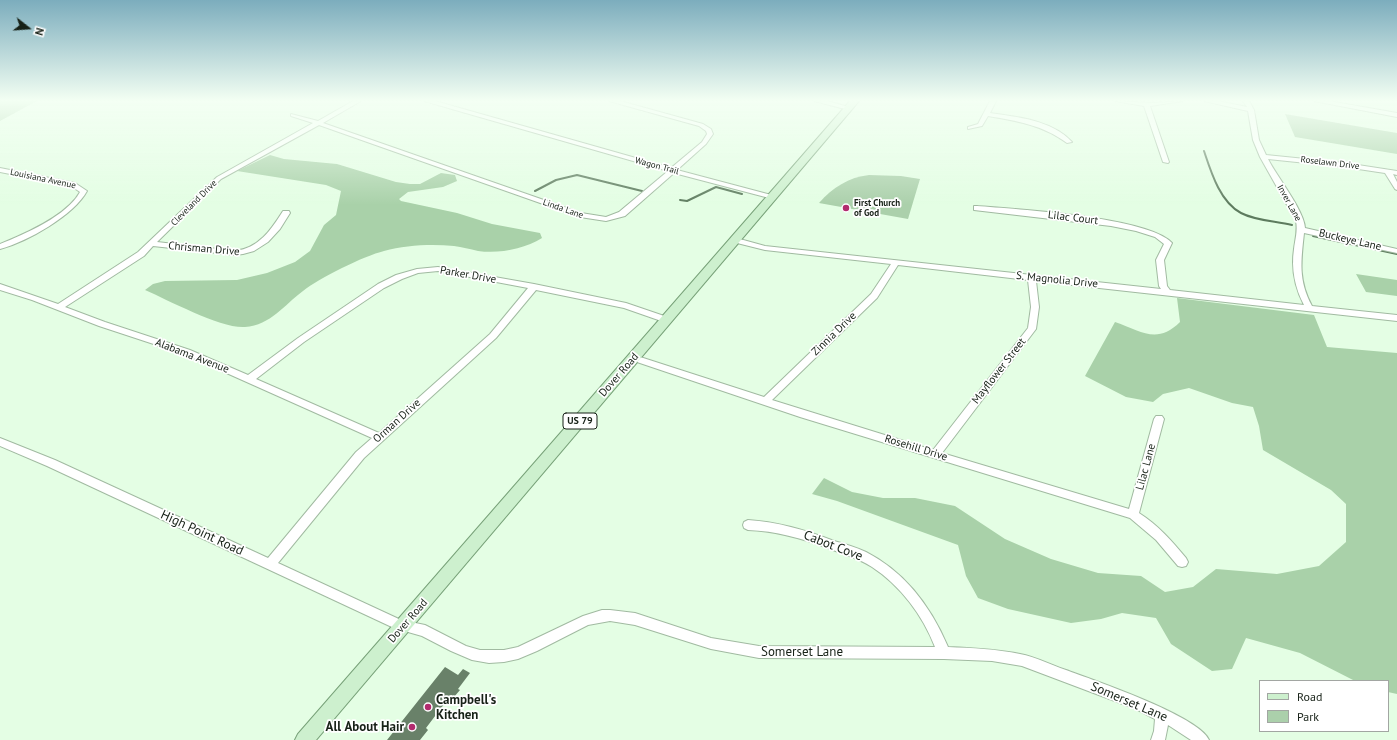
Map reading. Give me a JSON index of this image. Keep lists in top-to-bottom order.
{
  "streets": {
    "main road": ["Dover Road", "US 79"],
    "street": [
      "Roselawn Drive",
      "Wagon Trail",
      "Louisiana Avenue",
      "Cleveland Drive",
      "Inver Lane",
      "Linda Lane",
      "Lilac Court",
      "Buckeye Lane",
      "Chrisman Drive",
      "Parker Drive",
      "S. Magnolia Drive",
      "Zinnia Drive",
      "Alabama Avenue",
      "Mayflower Street",
      "Orman Drive",
      "Rosehill Drive",
      "Lilac Lane",
      "High Point Road",
      "Cabot Cove",
      "Somerset Lane"
    ]
  },
  "crossings": [
    ["Roselawn Drive", "Inver Lane"],
    ["Wagon Trail", "Linda Lane"],
    ["Wagon Trail", "Dover Road"],
    ["Cleveland Drive", "Chrisman Drive"],
    ["Cleveland Drive", "Alabama Avenue"],
    ["Inver Lane", "Buckeye Lane"],
    ["Inver Lane", "S. Magnolia Drive"],
    ["Lilac Court", "S. Magnolia Drive"],
    ["Parker Drive", "Alabama Avenue"],
    ["Parker Drive", "Dover Road"],
    ["Parker Drive", "Orman Drive"],
    ["S. Magnolia Drive", "Zinnia Drive"],
    ["S. Magnolia Drive", "Mayflower Street"],
    ["S. Magnolia Drive", "Dover Road"],
    ["Zinnia Drive", "Rosehill Drive"],
    ["Alabama Avenue", "Orman Drive"],
    ["Mayflower Street", "Rosehill Drive"],
    ["Dover Road", "Rosehill Drive"],
    ["Dover Road", "High Point Road"],
    ["Dover Road", "Somerset Lane"],
    ["Orman Drive", "High Point Road"],
    ["Rosehill Drive", "Lilac Lane"],
    ["High Point Road", "Somerset Lane"],
    ["Cabot Cove", "Somerset Lane"]
  ],
  "places": ["First Church of God", "Campbell's Kitchen", "All About Hair"],
  "legend": ["Road", "Park"],
  "north": "right"
}
